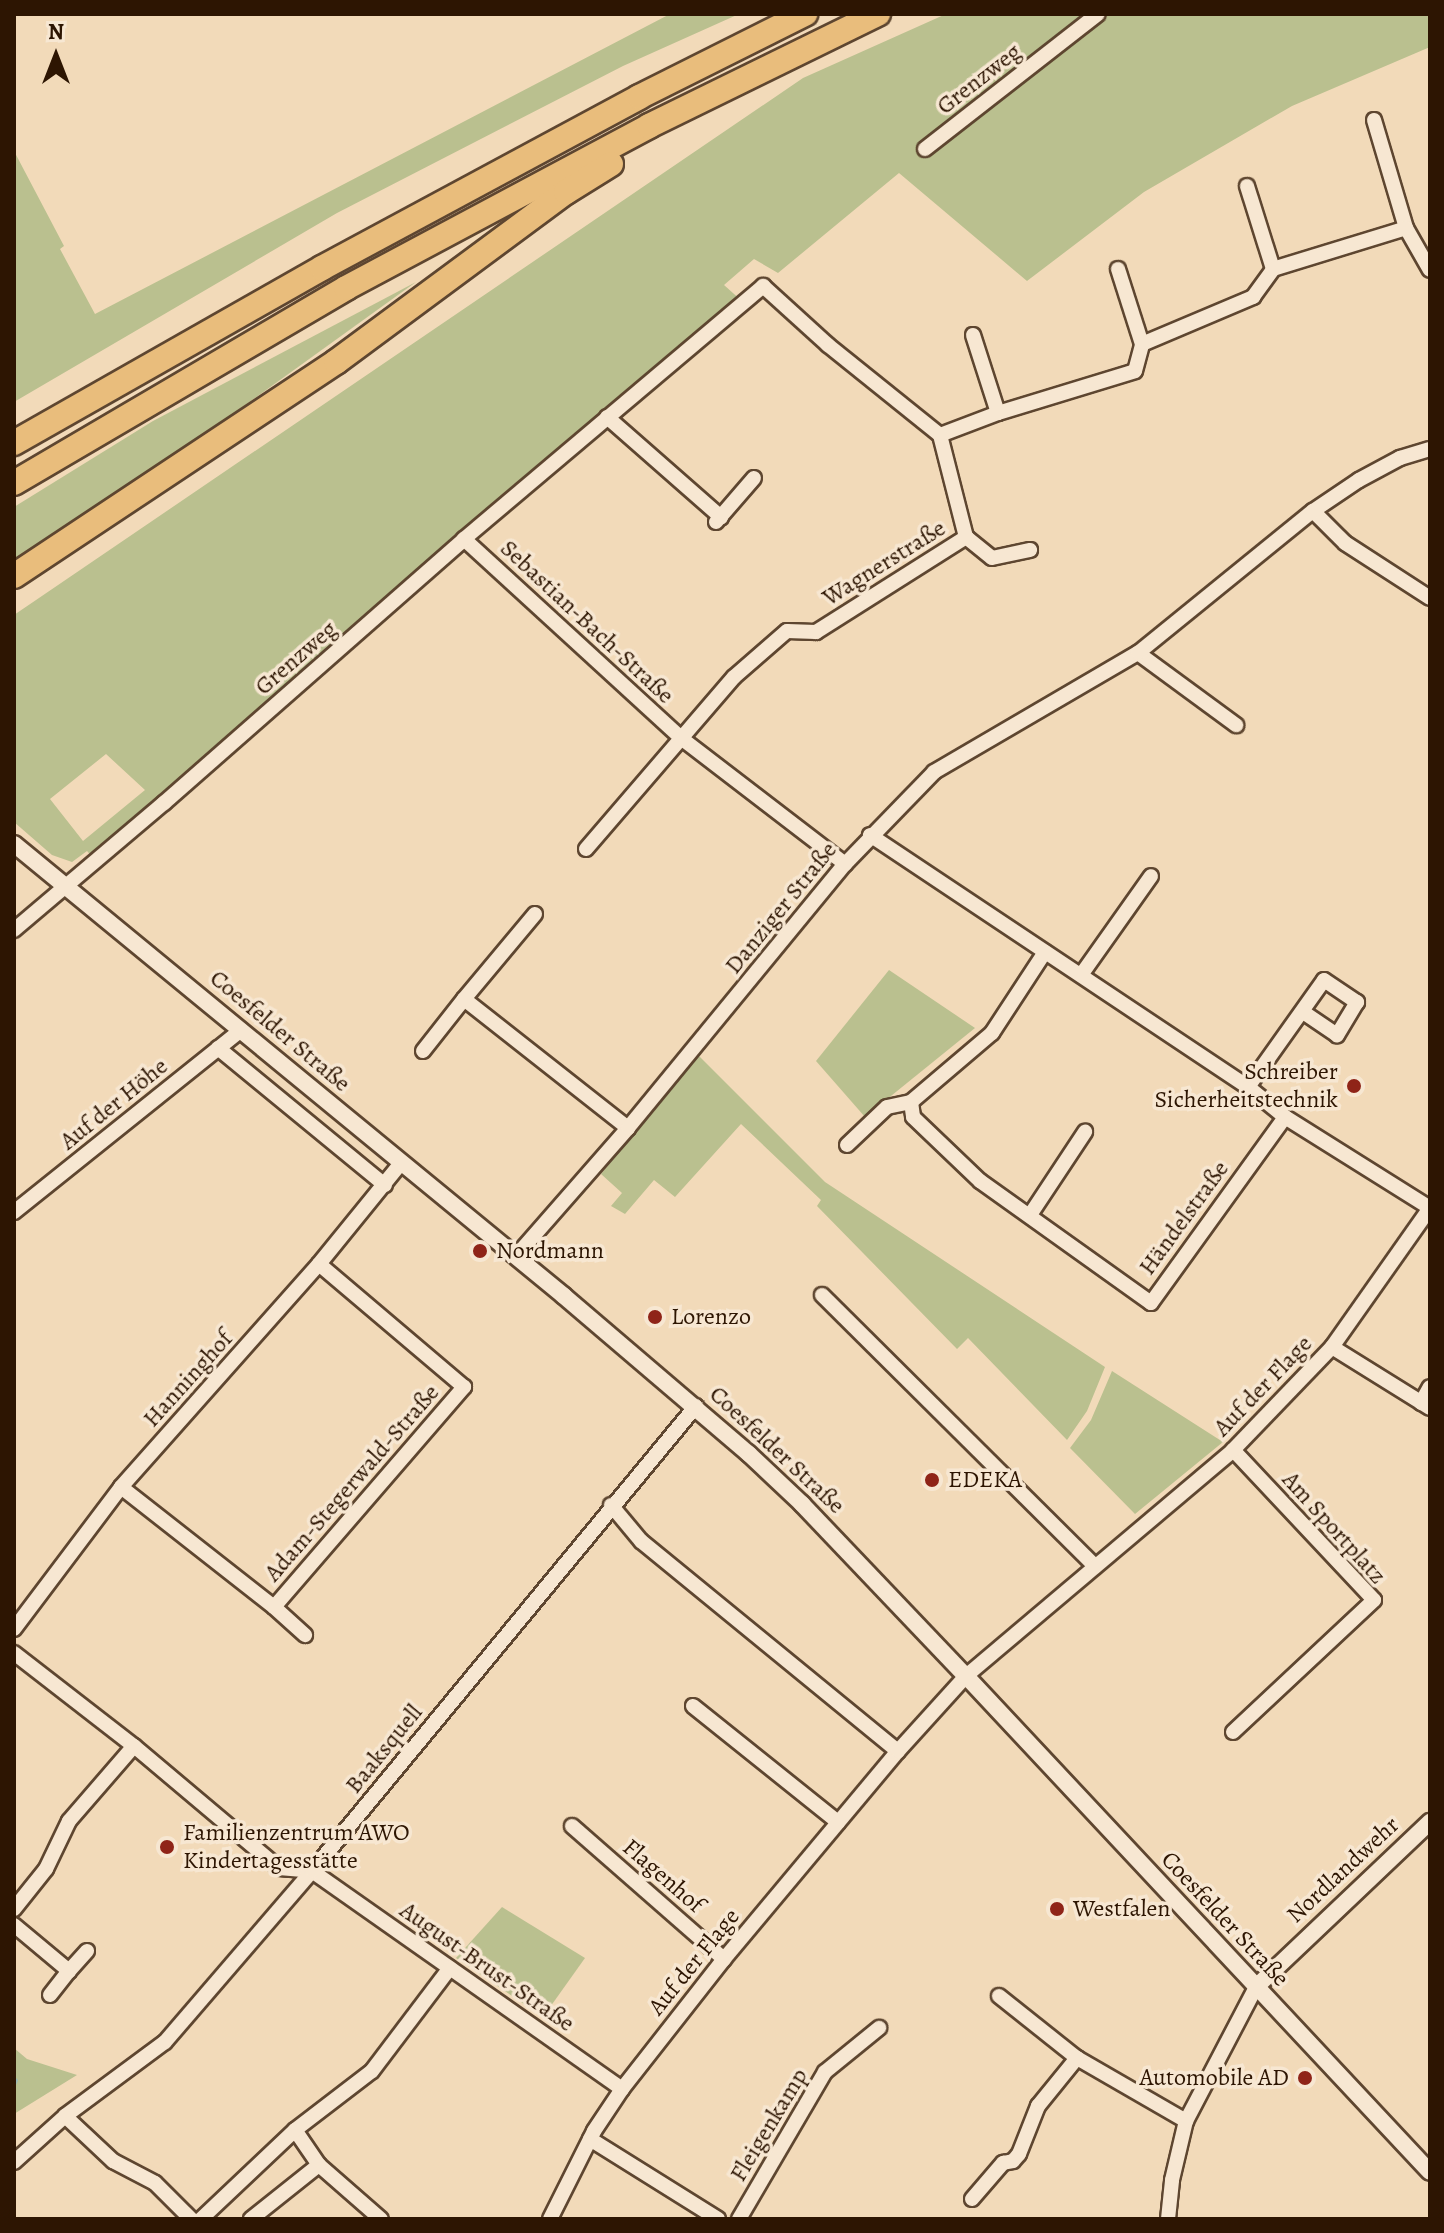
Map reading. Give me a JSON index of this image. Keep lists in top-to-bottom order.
{
  "streets": {
    "street": [
      "Grenzweg",
      "Wagnerstraße",
      "Sebastian-Bach-Straße",
      "Danziger Straße",
      "Coesfelder Straße",
      "Auf der Höhe",
      "Händelstraße",
      "Hanninghof",
      "Auf der Flage",
      "Adam-Stegerwald-Straße",
      "Am Sportplatz",
      "Baaksquell",
      "Nordlandwehr",
      "Flagenhof",
      "August-Brust-Straße",
      "Fleigenkamp"
    ]
  },
  "crossings": [
    ["Grenzweg", "Wagnerstraße"],
    ["Grenzweg", "Sebastian-Bach-Straße"],
    ["Grenzweg", "Coesfelder Straße"],
    ["Wagnerstraße", "Sebastian-Bach-Straße"],
    ["Sebastian-Bach-Straße", "Danziger Straße"],
    ["Danziger Straße", "Coesfelder Straße"],
    ["Coesfelder Straße", "Auf der Höhe"],
    ["Coesfelder Straße", "Hanninghof"],
    ["Coesfelder Straße", "Auf der Flage"],
    ["Coesfelder Straße", "Baaksquell"],
    ["Coesfelder Straße", "Nordlandwehr"],
    ["Hanninghof", "Adam-Stegerwald-Straße"],
    ["Auf der Flage", "Am Sportplatz"],
    ["Auf der Flage", "Flagenhof"],
    ["Auf der Flage", "August-Brust-Straße"],
    ["Baaksquell", "August-Brust-Straße"]
  ],
  "places": [
    "Schreiber Sicherheitstechnik",
    "Nordmann",
    "Lorenzo",
    "EDEKA",
    "Familienzentrum AWO Kindertagesstätte",
    "Westfalen",
    "Automobile AD"
  ],
  "north": "top"
}
